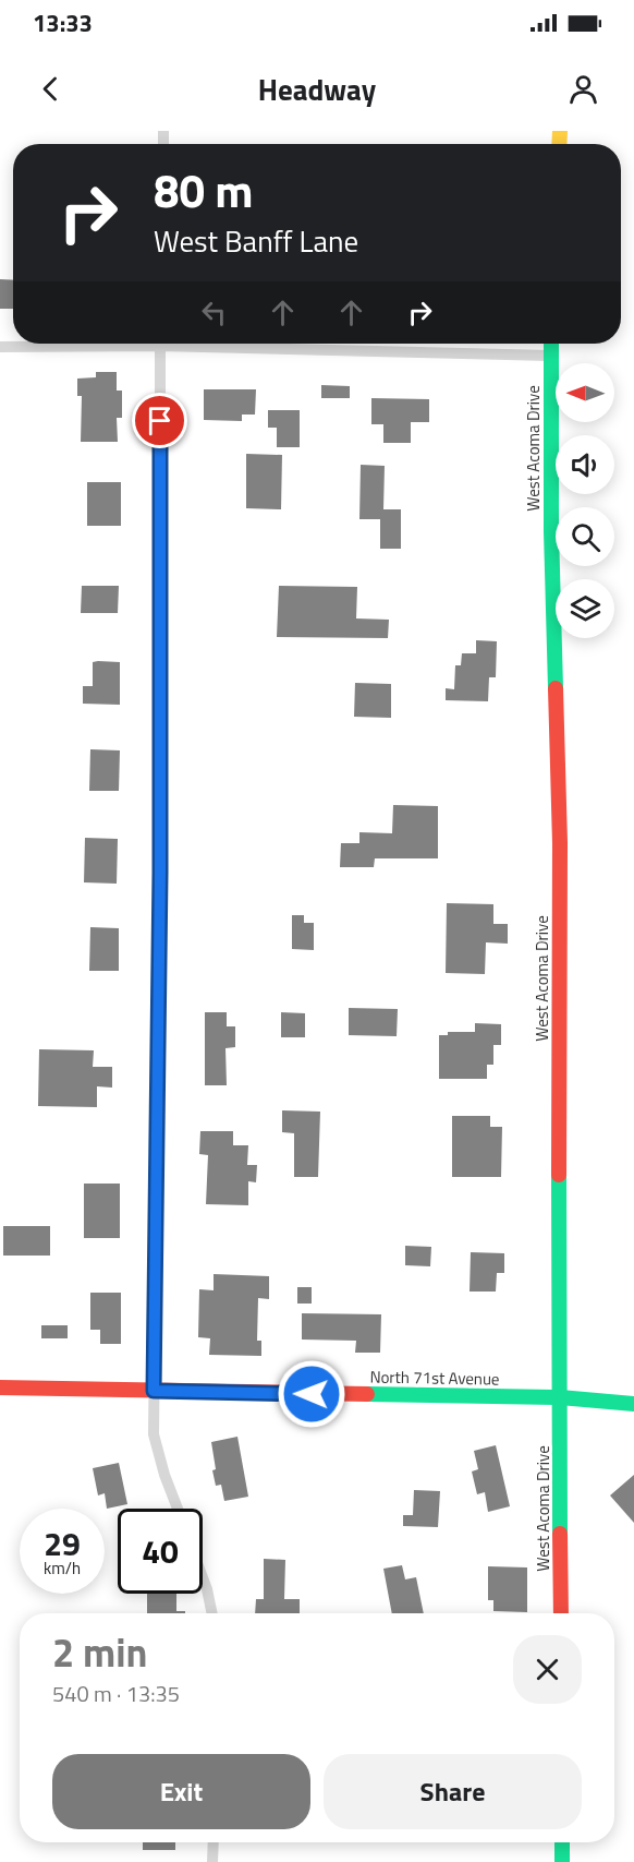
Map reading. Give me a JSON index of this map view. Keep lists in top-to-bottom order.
{
  "streets": {
    "street": ["West Acoma Drive", "North 71st Avenue"]
  },
  "crossings": [
    ["West Acoma Drive", "North 71st Avenue"]
  ],
  "north": "left",
  "page": {
    "status": "13:33",
    "header": "Headway",
    "turn": ["80 m", "West Banff Lane"],
    "speed": "29 km/h",
    "limit": "40",
    "heading": ["2 min", "540 m · 13:35"],
    "buttons": ["Exit", "Share"]
  }
}
